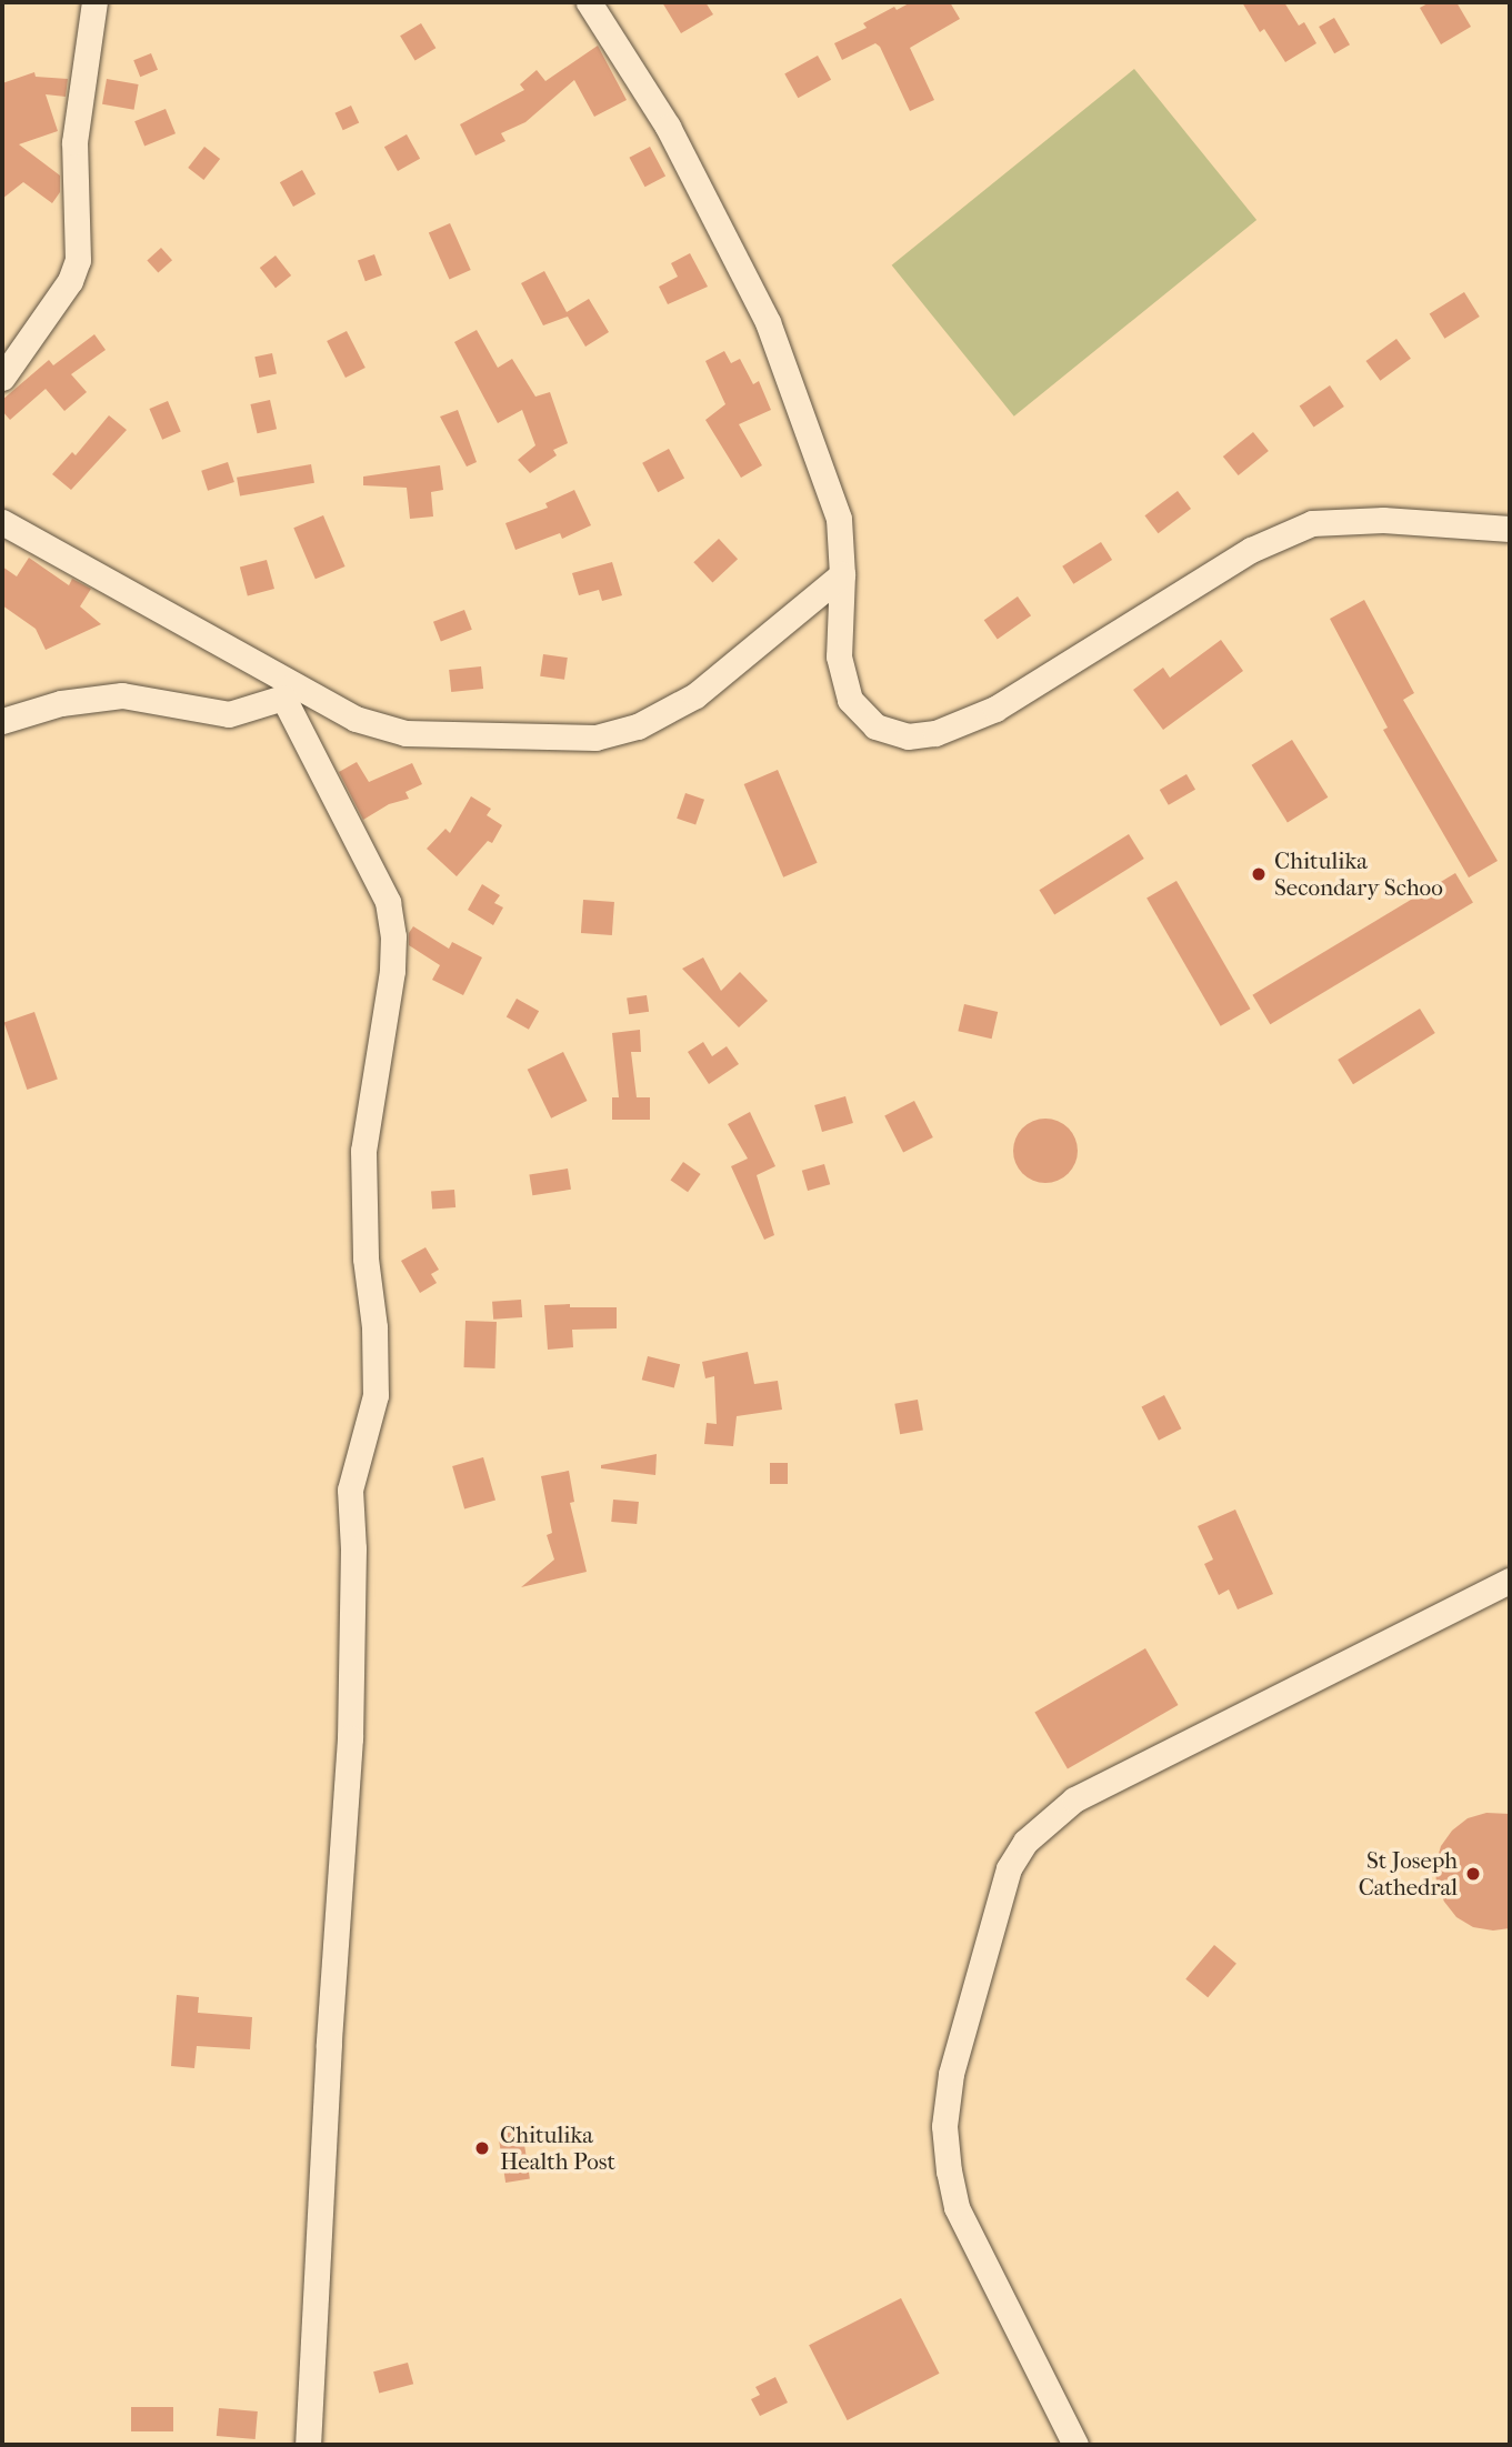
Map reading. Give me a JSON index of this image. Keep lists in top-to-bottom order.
{
  "places": ["Chitulika Secondary Schoo", "St Joseph Cathedral", "Chitulika Health Post"]
}
